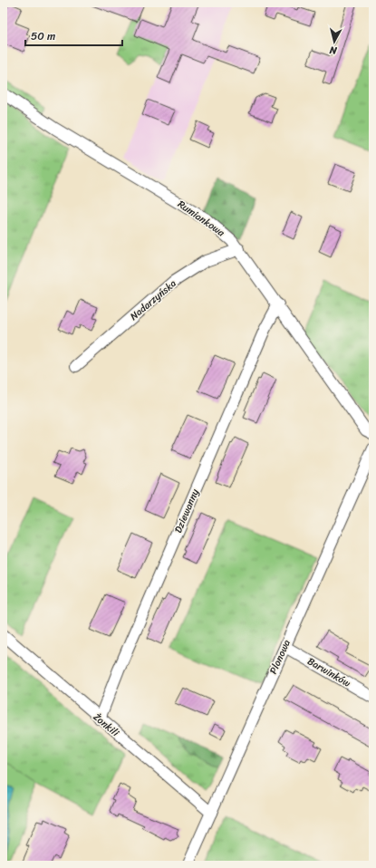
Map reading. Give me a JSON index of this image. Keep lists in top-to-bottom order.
{
  "streets": {
    "street": [
      "Rumiankowa",
      "Nadarzyńska",
      "Dziewanny",
      "Plonowa",
      "Barwinków",
      "Żonkili"
    ]
  },
  "crossings": [
    ["Rumiankowa", "Nadarzyńska"],
    ["Rumiankowa", "Dziewanny"],
    ["Dziewanny", "Żonkili"],
    ["Plonowa", "Barwinków"],
    ["Plonowa", "Żonkili"]
  ],
  "scale_bar": "50 m",
  "north": "bottom"
}
